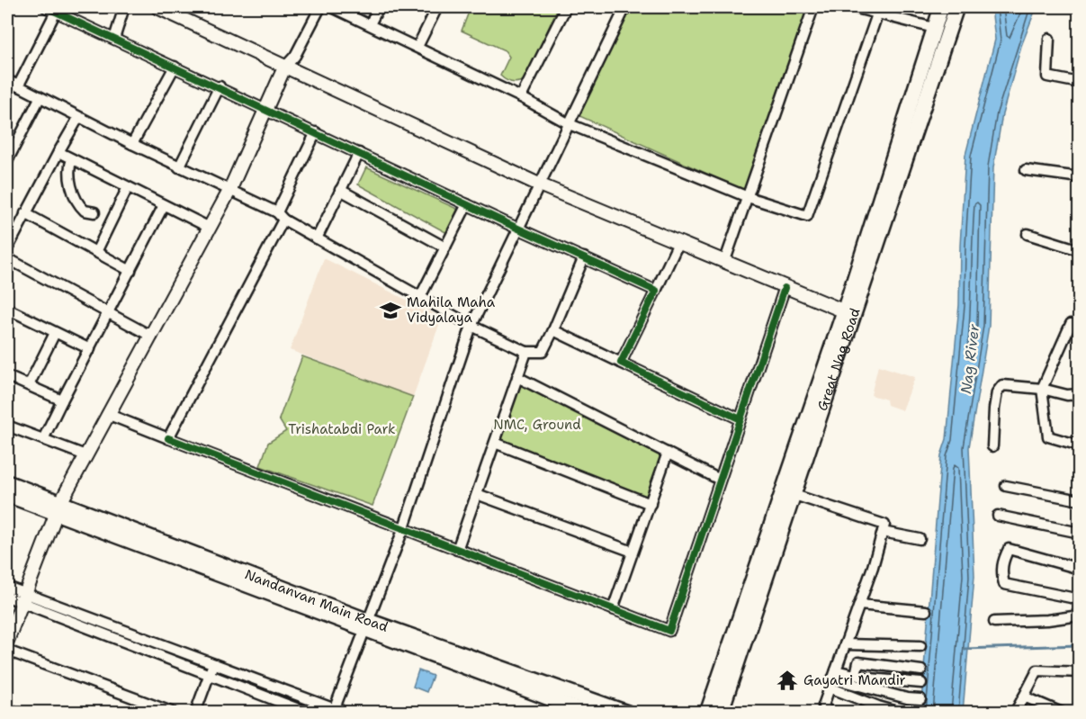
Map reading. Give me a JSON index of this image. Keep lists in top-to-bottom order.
{
  "streets": {
    "main road": ["Great Nag Road", "Nandanvan Main Road"]
  },
  "water": ["Nag River"],
  "parks": ["NMC, Ground", "Trishatabdi Park"],
  "places": {
    "school or university": ["Mahila Maha Vidyalaya"],
    "temple": ["Gayatri Mandir"]
  }
}
